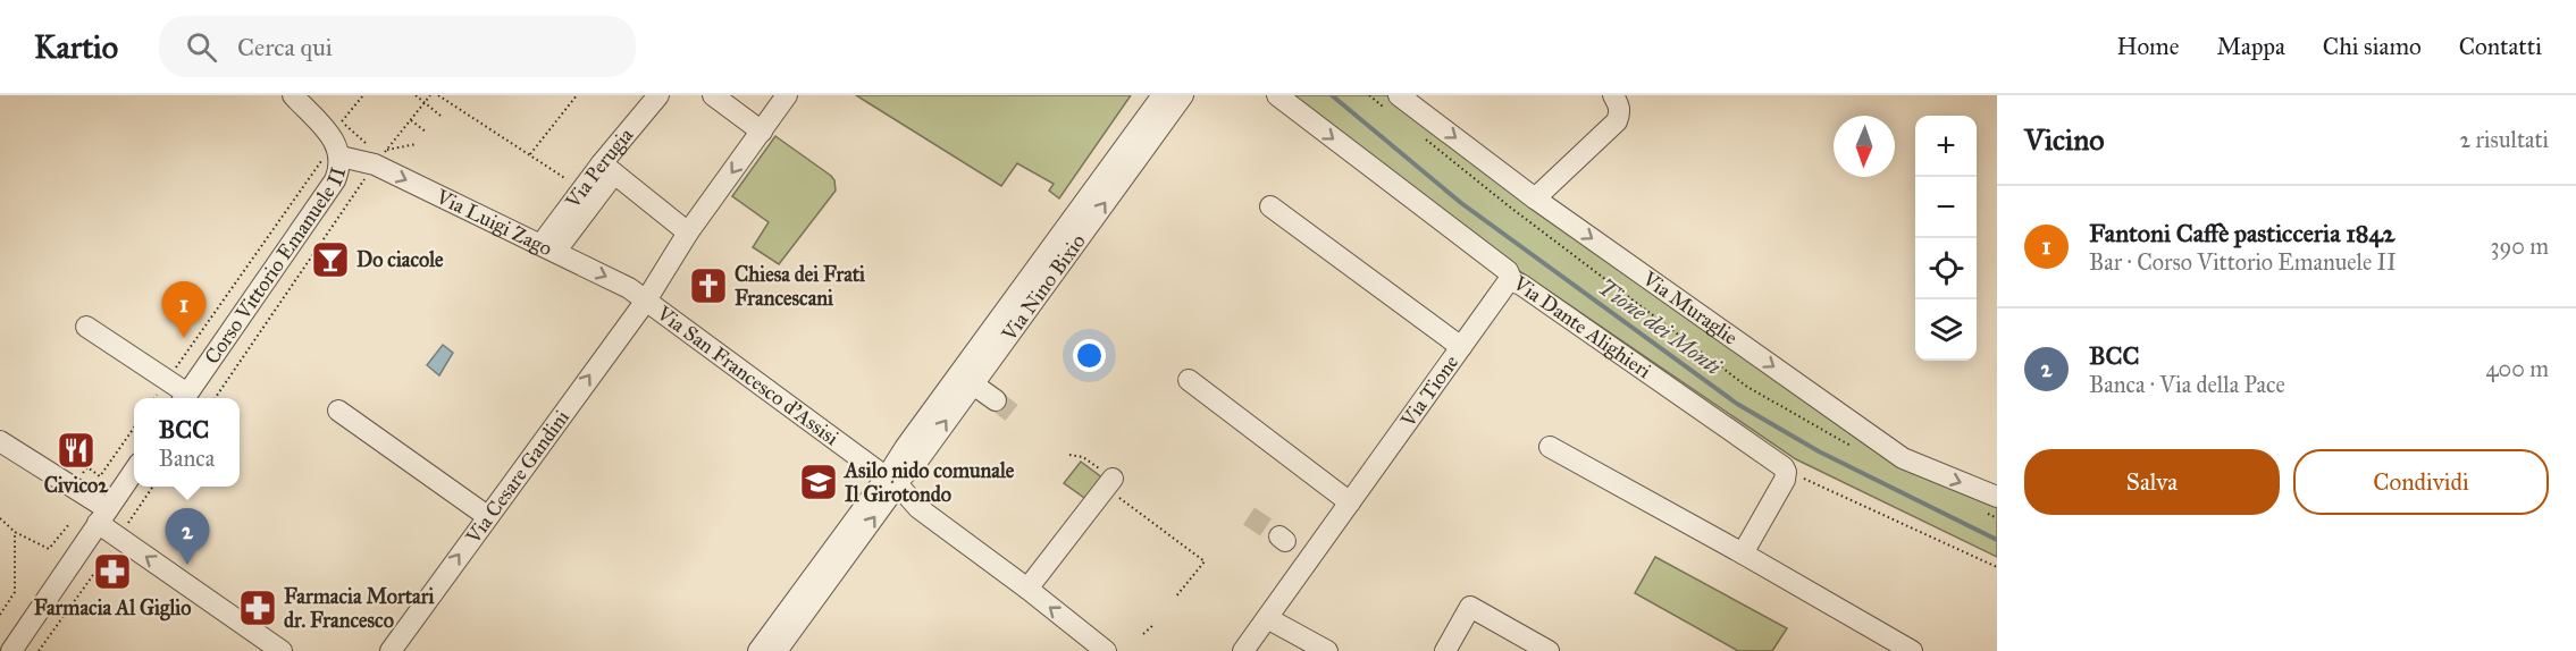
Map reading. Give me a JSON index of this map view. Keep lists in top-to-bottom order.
{
  "streets": {
    "street": [
      "Via Perugia",
      "Via Luigi Zago",
      "Corso Vittorio Emanuele II",
      "Via Nino Bixio",
      "Via Muraglie",
      "Via Dante Alighieri",
      "Via San Francesco d'Assisi",
      "Via Tione",
      "Via Cesare Gandini"
    ]
  },
  "crossings": [
    ["Via Perugia", "Via Luigi Zago"],
    ["Via Luigi Zago", "Corso Vittorio Emanuele II"],
    ["Via Luigi Zago", "Via San Francesco d'Assisi"],
    ["Via Luigi Zago", "Via Cesare Gandini"],
    ["Via Nino Bixio", "Via San Francesco d'Assisi"],
    ["Via Dante Alighieri", "Via Tione"],
    ["Via San Francesco d'Assisi", "Via Cesare Gandini"]
  ],
  "water": ["Tione dei Monti"],
  "places": {
    "bar": ["Do ciacole"],
    "church": ["Chiesa dei Frati Francescani"],
    "restaurant": ["Civico2"],
    "school or university": ["Asilo nido comunale Il Girotondo"],
    "pharmacy": ["Farmacia Al Giglio", "Farmacia Mortari dr. Francesco"]
  },
  "north": "bottom",
  "page": {
    "header": "Kartio",
    "search": "Cerca qui",
    "nav": [
      "Home",
      "Mappa",
      "Chi siamo",
      "Contatti"
    ],
    "heading": ["Vicino", "2 risultati"],
    "map_buttons": ["+", "−"],
    "list": [
      {
        "mark": "1",
        "name": "Fantoni Caffè pasticceria 1842",
        "note": "Bar · Corso Vittorio Emanuele II",
        "value": "390 m"
      },
      {
        "mark": "2",
        "name": "BCC",
        "note": "Banca · Via della Pace",
        "value": "400 m"
      }
    ],
    "pins": ["1", "2"],
    "popup": ["BCC", "Banca"],
    "buttons": ["Salva", "Condividi"]
  }
}
